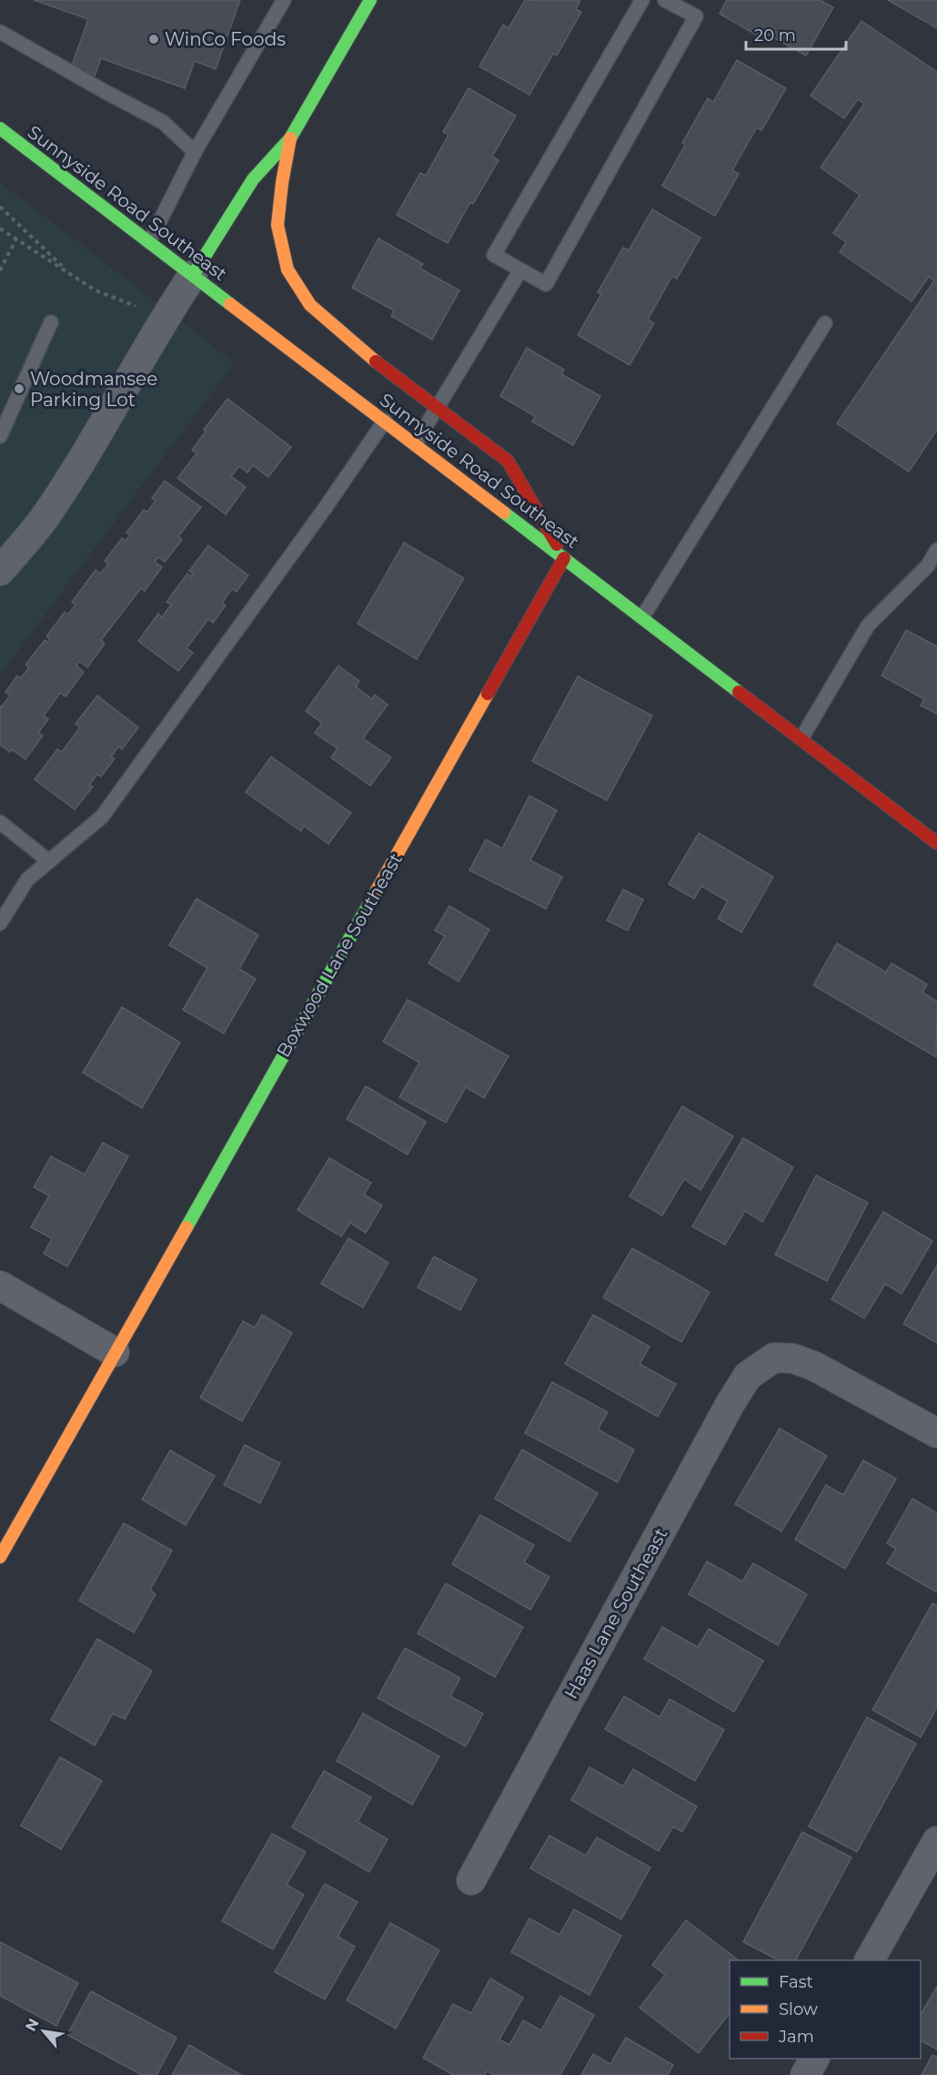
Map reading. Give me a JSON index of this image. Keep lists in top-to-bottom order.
{
  "streets": {
    "main road": ["Sunnyside Road Southeast", "Boxwood Lane Southeast"],
    "street": ["Haas Lane Southeast"]
  },
  "crossings": [
    ["Sunnyside Road Southeast", "Boxwood Lane Southeast"]
  ],
  "places": ["WinCo Foods", "Woodmansee Parking Lot"],
  "legend": ["Fast", "Slow", "Jam"],
  "scale_bar": "20 m",
  "north": "top left"
}
